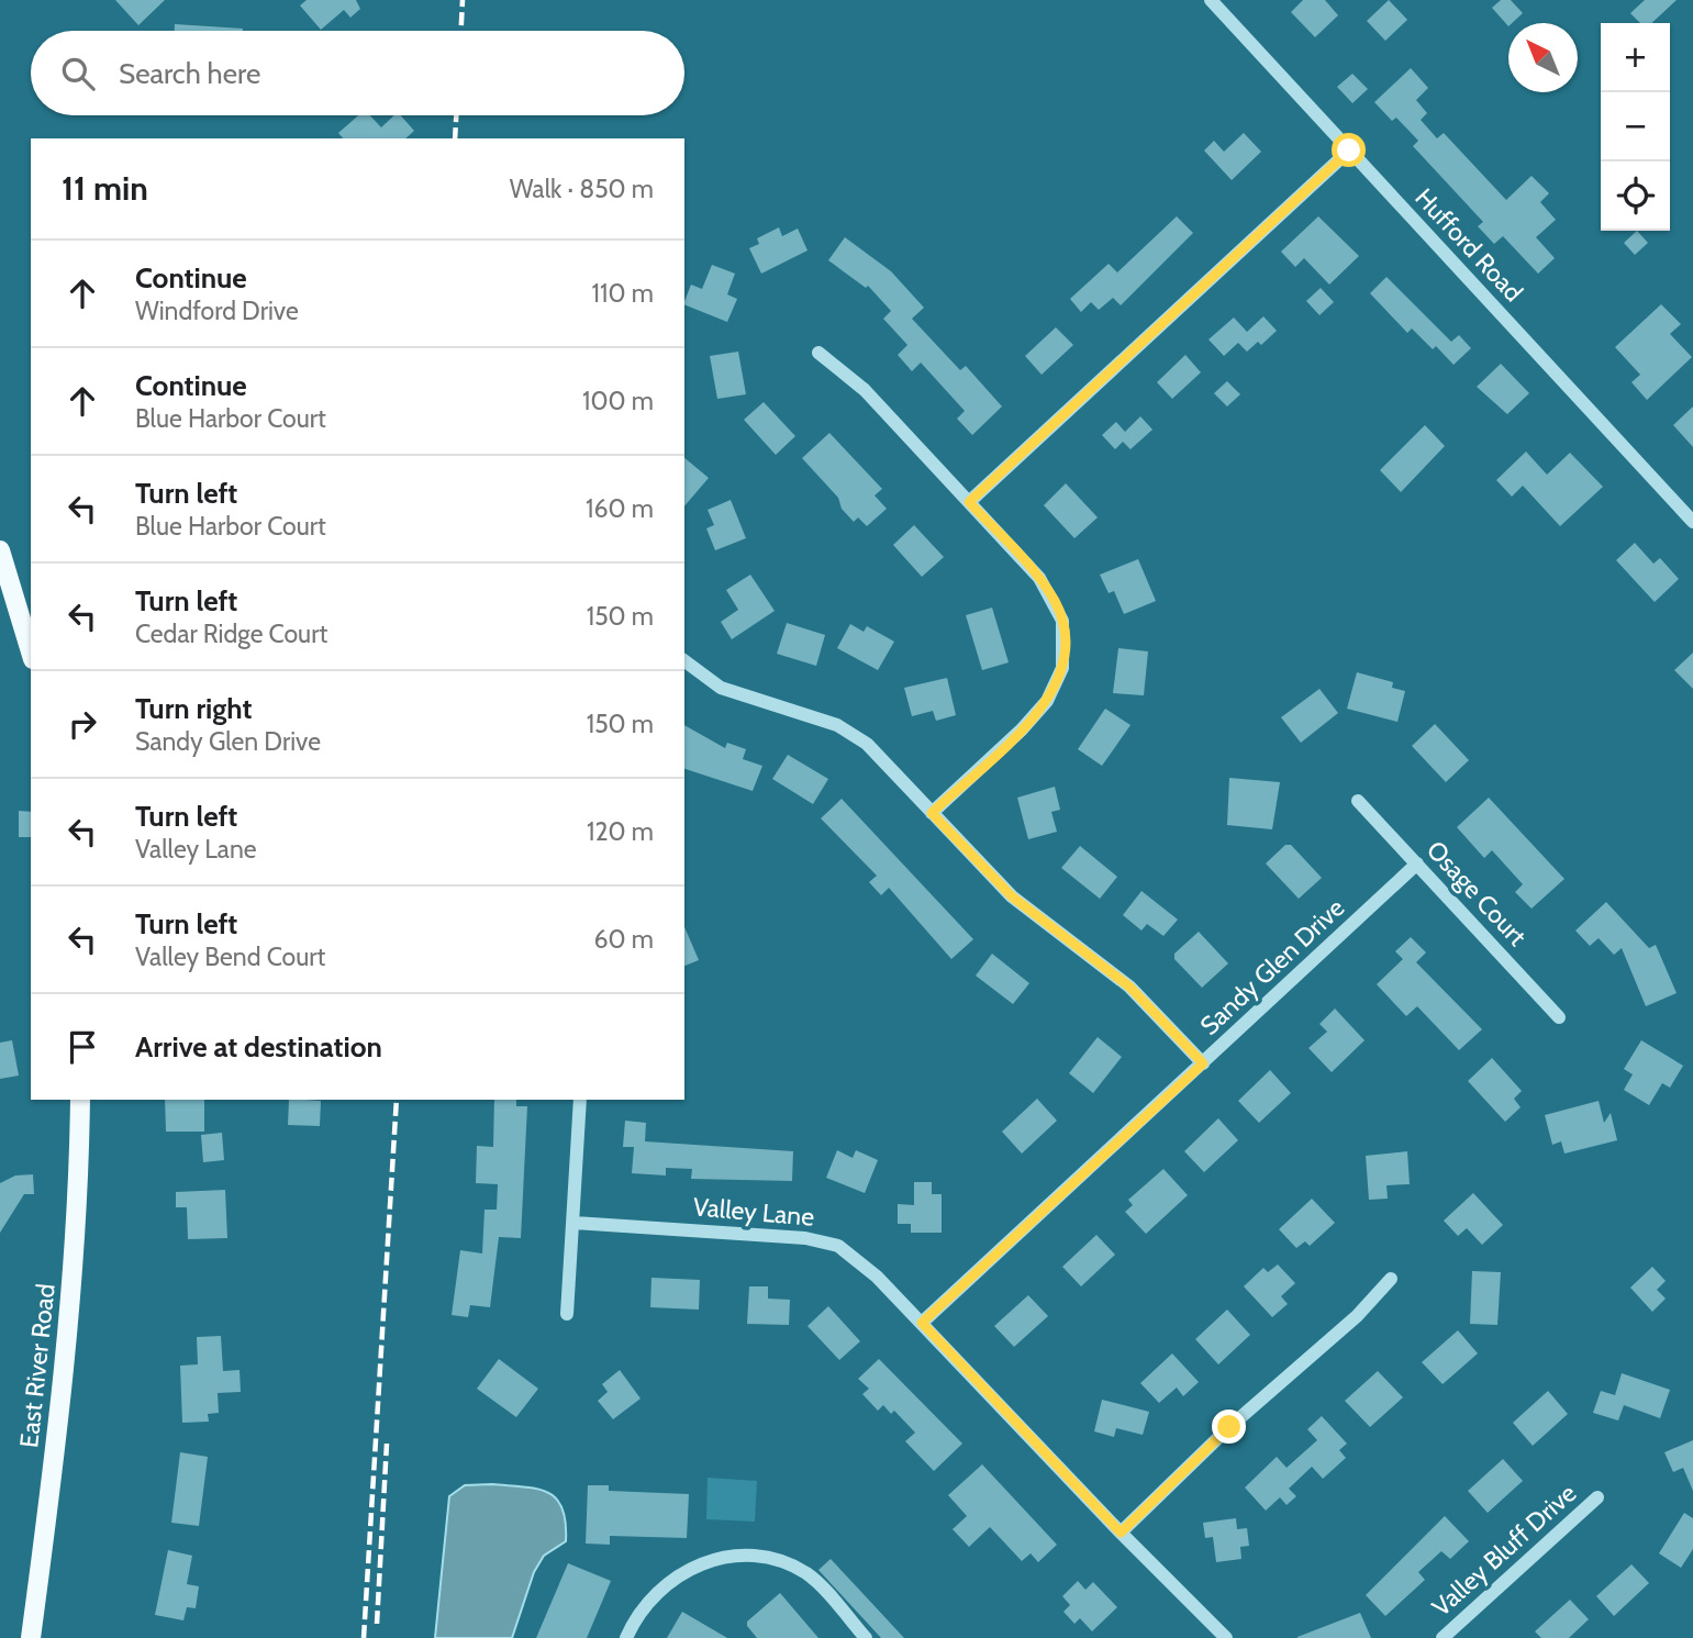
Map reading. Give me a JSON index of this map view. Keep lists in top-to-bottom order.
{
  "streets": {
    "main road": ["East River Road"],
    "street": [
      "Hufford Road",
      "Osage Court",
      "Sandy Glen Drive",
      "Valley Lane",
      "Valley Bluff Drive"
    ]
  },
  "crossings": [
    ["Osage Court", "Sandy Glen Drive"],
    ["Sandy Glen Drive", "Valley Lane"]
  ],
  "north": "top left",
  "page": {
    "map_buttons": ["+", "−"],
    "search": "Search here",
    "heading": ["11 min", "Walk · 850 m"],
    "list": [
      ["Continue", "Windford Drive", "110 m"],
      ["Continue", "Blue Harbor Court", "100 m"],
      ["Turn left", "Blue Harbor Court", "160 m"],
      ["Turn left", "Cedar Ridge Court", "150 m"],
      ["Turn right", "Sandy Glen Drive", "150 m"],
      ["Turn left", "Valley Lane", "120 m"],
      ["Turn left", "Valley Bend Court", "60 m"],
      "Arrive at destination"
    ]
  }
}
